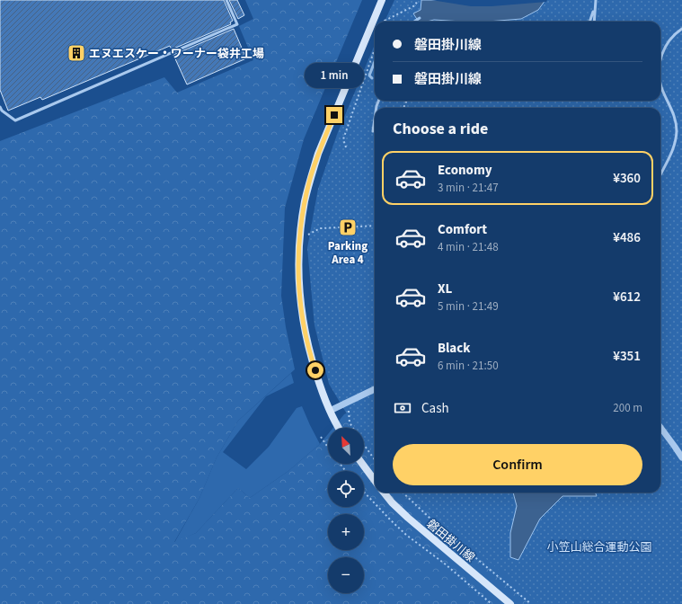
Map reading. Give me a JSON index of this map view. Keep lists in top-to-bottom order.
{
  "streets": {
    "main road": ["磐田掛川線"]
  },
  "parks": ["小笠山総合運動公園"],
  "places": {
    "building": ["エヌエスケー・ワーナー袋井工場"],
    "parking": ["Parking Area 4"]
  },
  "north": "top left",
  "page": {
    "banner": ["磐田掛川線", "磐田掛川線"],
    "bubble": "1 min",
    "heading": "Choose a ride",
    "list": [
      {
        "name": "Economy",
        "note": "3 min · 21:47",
        "value": "¥360"
      },
      {
        "name": "Comfort",
        "note": "4 min · 21:48",
        "value": "¥486"
      },
      {
        "name": "XL",
        "note": "5 min · 21:49",
        "value": "¥612"
      },
      {
        "name": "Black",
        "note": "6 min · 21:50",
        "value": "¥351"
      }
    ],
    "pay": ["Cash", "200 m"],
    "map_buttons": ["+", "−"],
    "buttons": "Confirm"
  }
}
